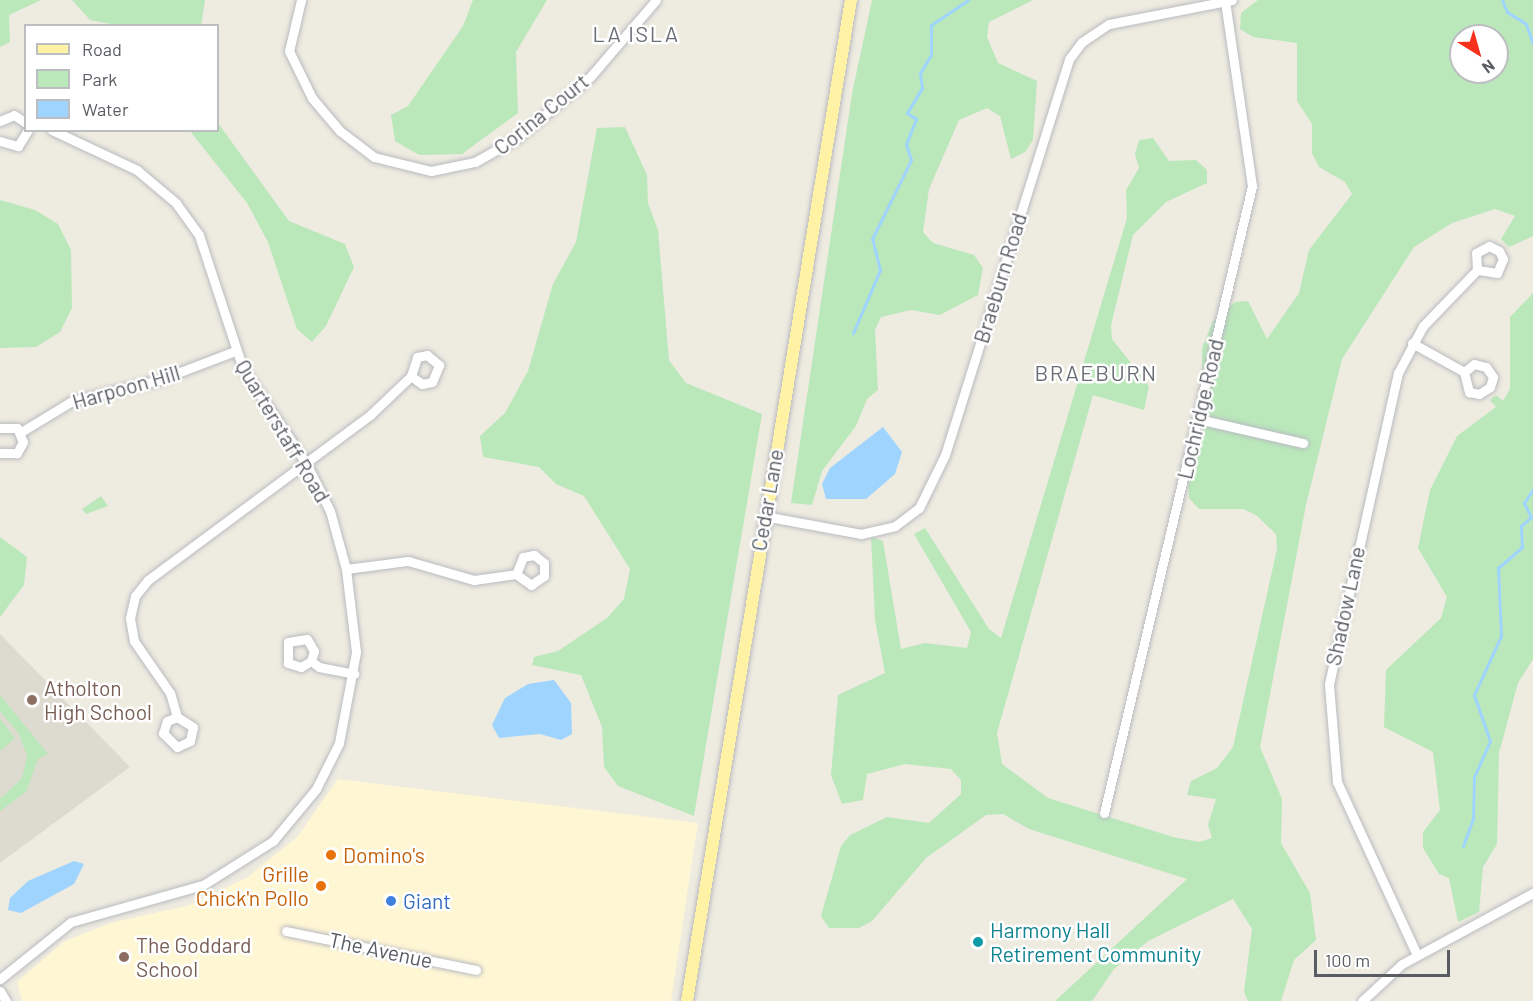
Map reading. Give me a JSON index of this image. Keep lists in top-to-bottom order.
{
  "streets": {
    "main road": ["Cedar Lane"],
    "street": [
      "Corina Court",
      "Braeburn Road",
      "Harpoon Hill",
      "Lochridge Road",
      "Quarterstaff Road",
      "Shadow Lane",
      "The Avenue"
    ]
  },
  "crossings": [
    ["Braeburn Road", "Lochridge Road"],
    ["Braeburn Road", "Cedar Lane"],
    ["Harpoon Hill", "Quarterstaff Road"]
  ],
  "districts": ["LA ISLA", "BRAEBURN"],
  "places": [
    "Atholton High School",
    "Domino's",
    "Grille Chick'n Pollo",
    "Giant",
    "Harmony Hall Retirement Community",
    "The Goddard School"
  ],
  "legend": ["Road", "Park", "Water"],
  "scale_bar": "100 m",
  "north": "bottom right"
}
